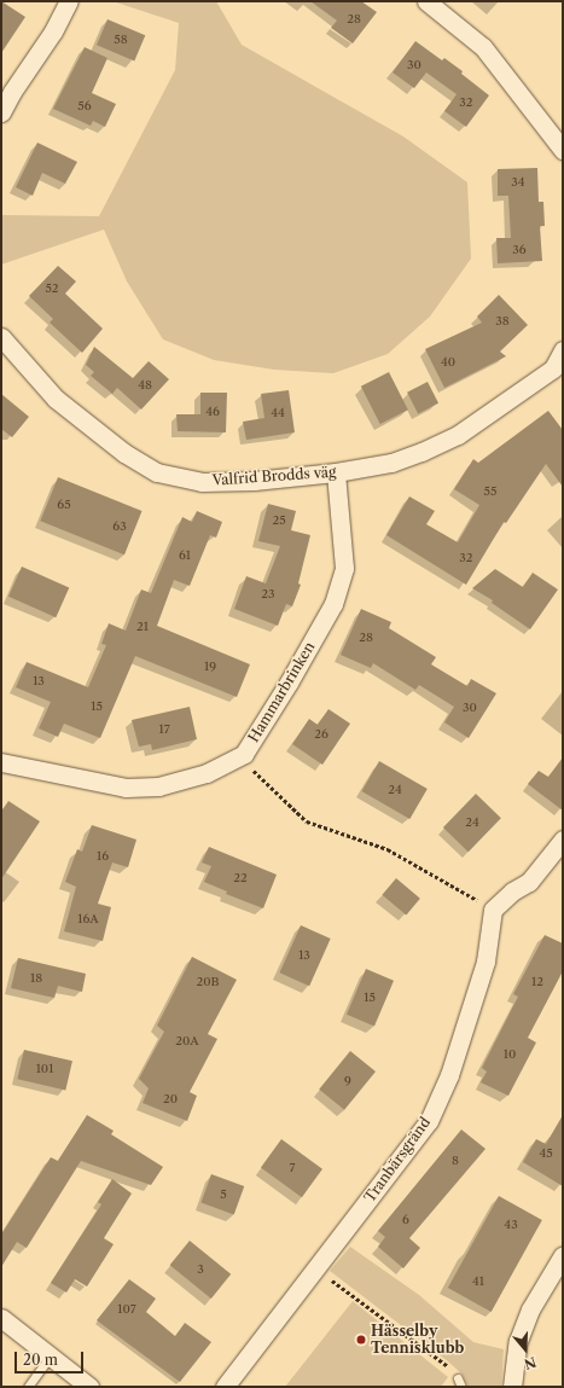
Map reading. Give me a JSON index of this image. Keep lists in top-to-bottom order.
{
  "streets": {
    "street": ["Valfrid Brodds väg", "Hammarbrinken", "Tranbärsgränd"]
  },
  "crossings": [
    ["Valfrid Brodds väg", "Hammarbrinken"]
  ],
  "places": ["Hässelby Tennisklubb"],
  "house_numbers": [
    "28",
    "58",
    "30",
    "32",
    "56",
    "34",
    "36",
    "52",
    "38",
    "40",
    "48",
    "46",
    "44",
    "55",
    "65",
    "25",
    "63",
    "61",
    "32",
    "23",
    "21",
    "28",
    "19",
    "13",
    "15",
    "30",
    "17",
    "26",
    "24",
    "24",
    "16",
    "22",
    "16A",
    "13",
    "18",
    "20B",
    "12",
    "15",
    "20A",
    "10",
    "101",
    "9",
    "20",
    "45",
    "8",
    "7",
    "5",
    "6",
    "43",
    "3",
    "41",
    "107"
  ],
  "scale_bar": "20 m",
  "north": "bottom"
}
